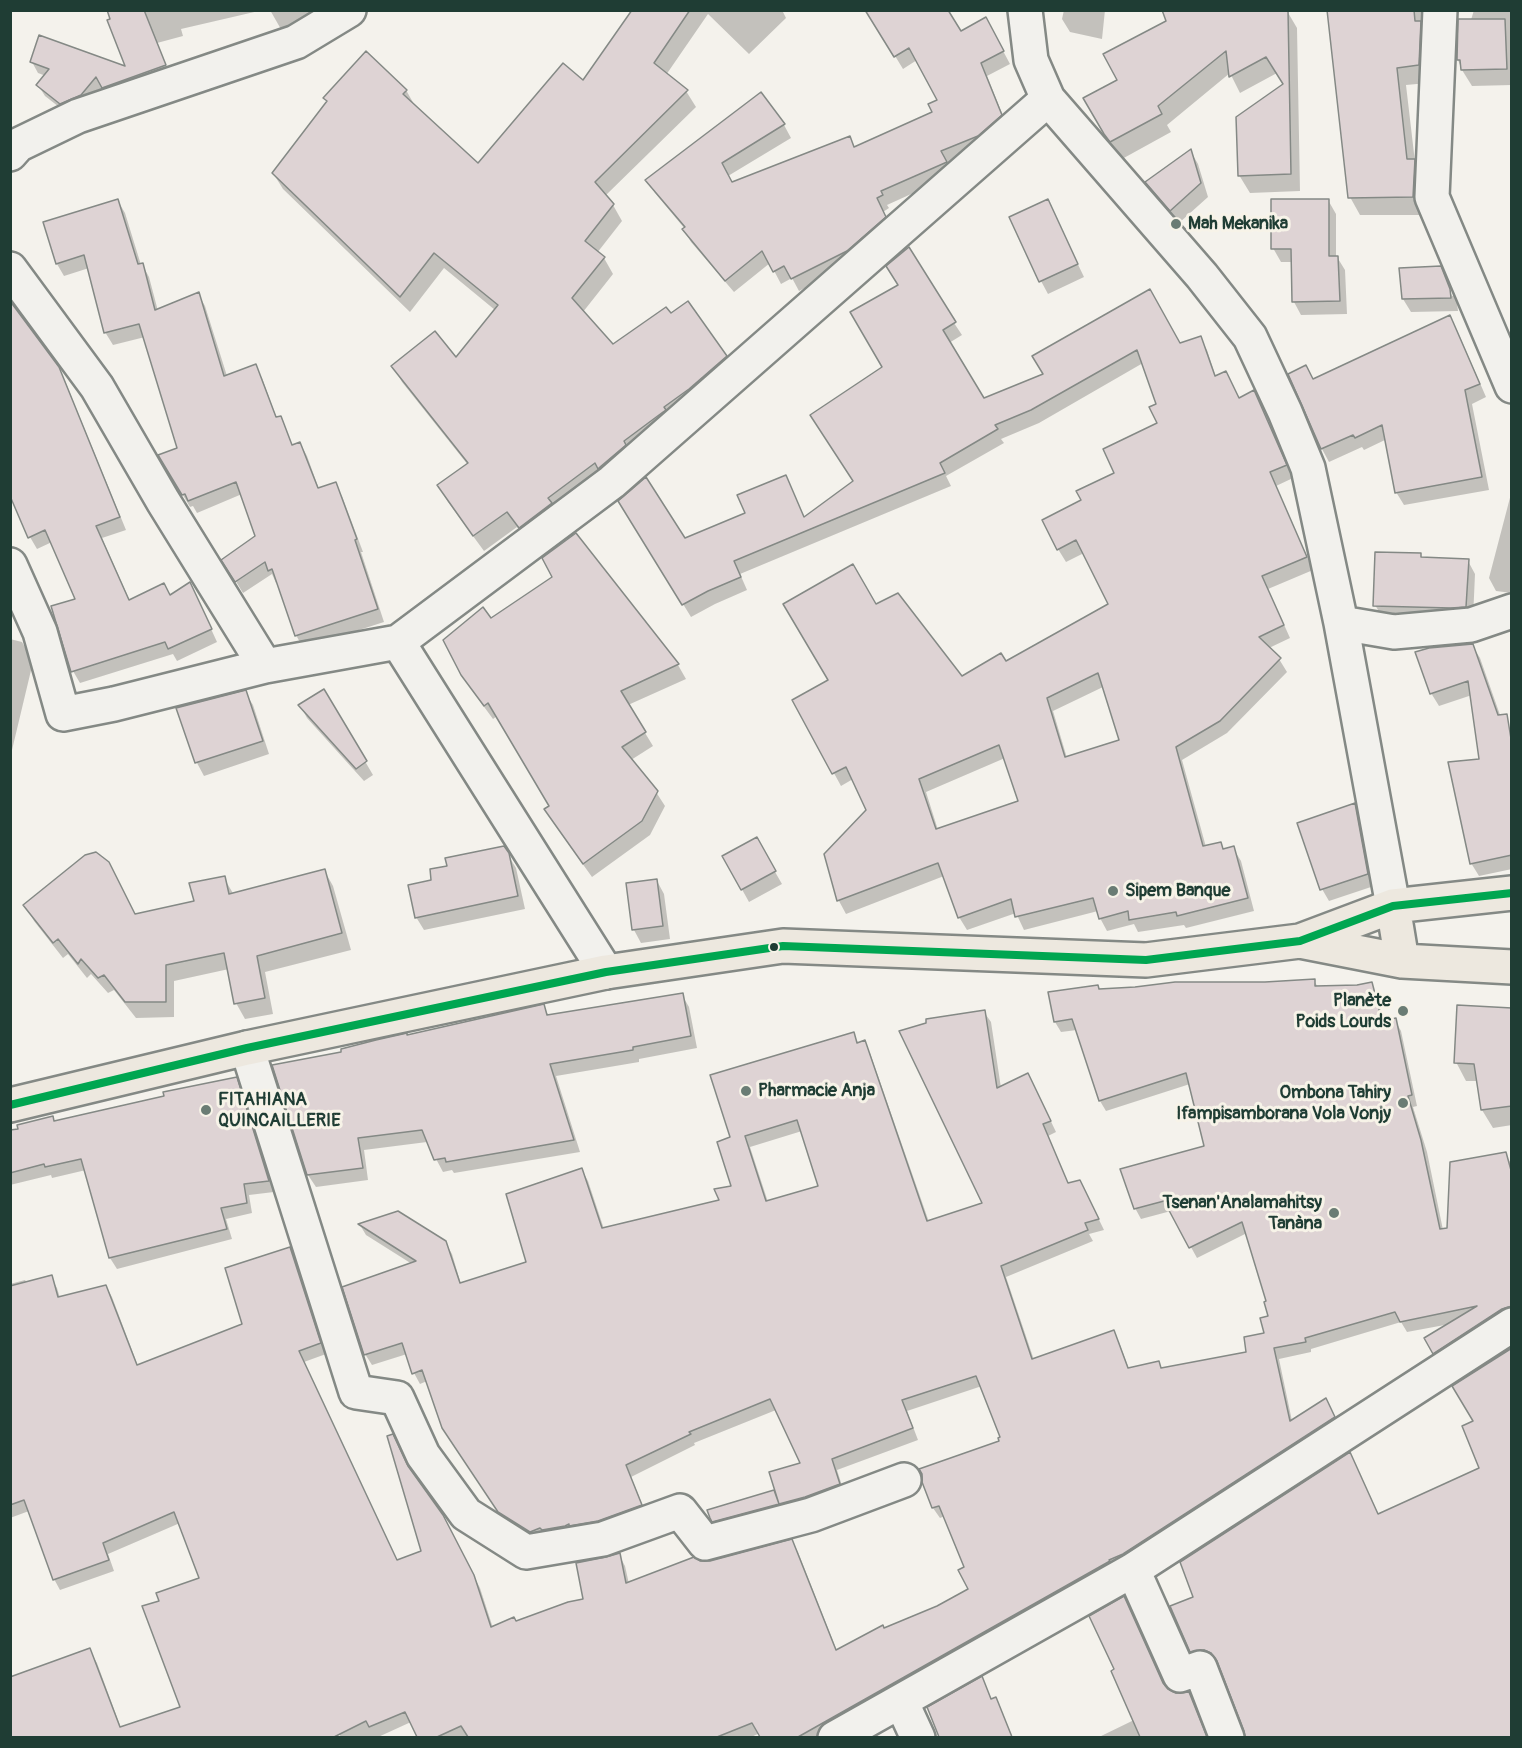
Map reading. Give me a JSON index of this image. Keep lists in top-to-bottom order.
{
  "places": [
    "Mah Mekanika",
    "Sipem Banque",
    "Planète Poids Lourds",
    "Pharmacie Anja",
    "Ombona Tahiry Ifampisamborana Vola Vonjy",
    "FITAHIANA QUINCAILLERIE",
    "Tsenan'Analamahitsy Tanàna"
  ]
}
